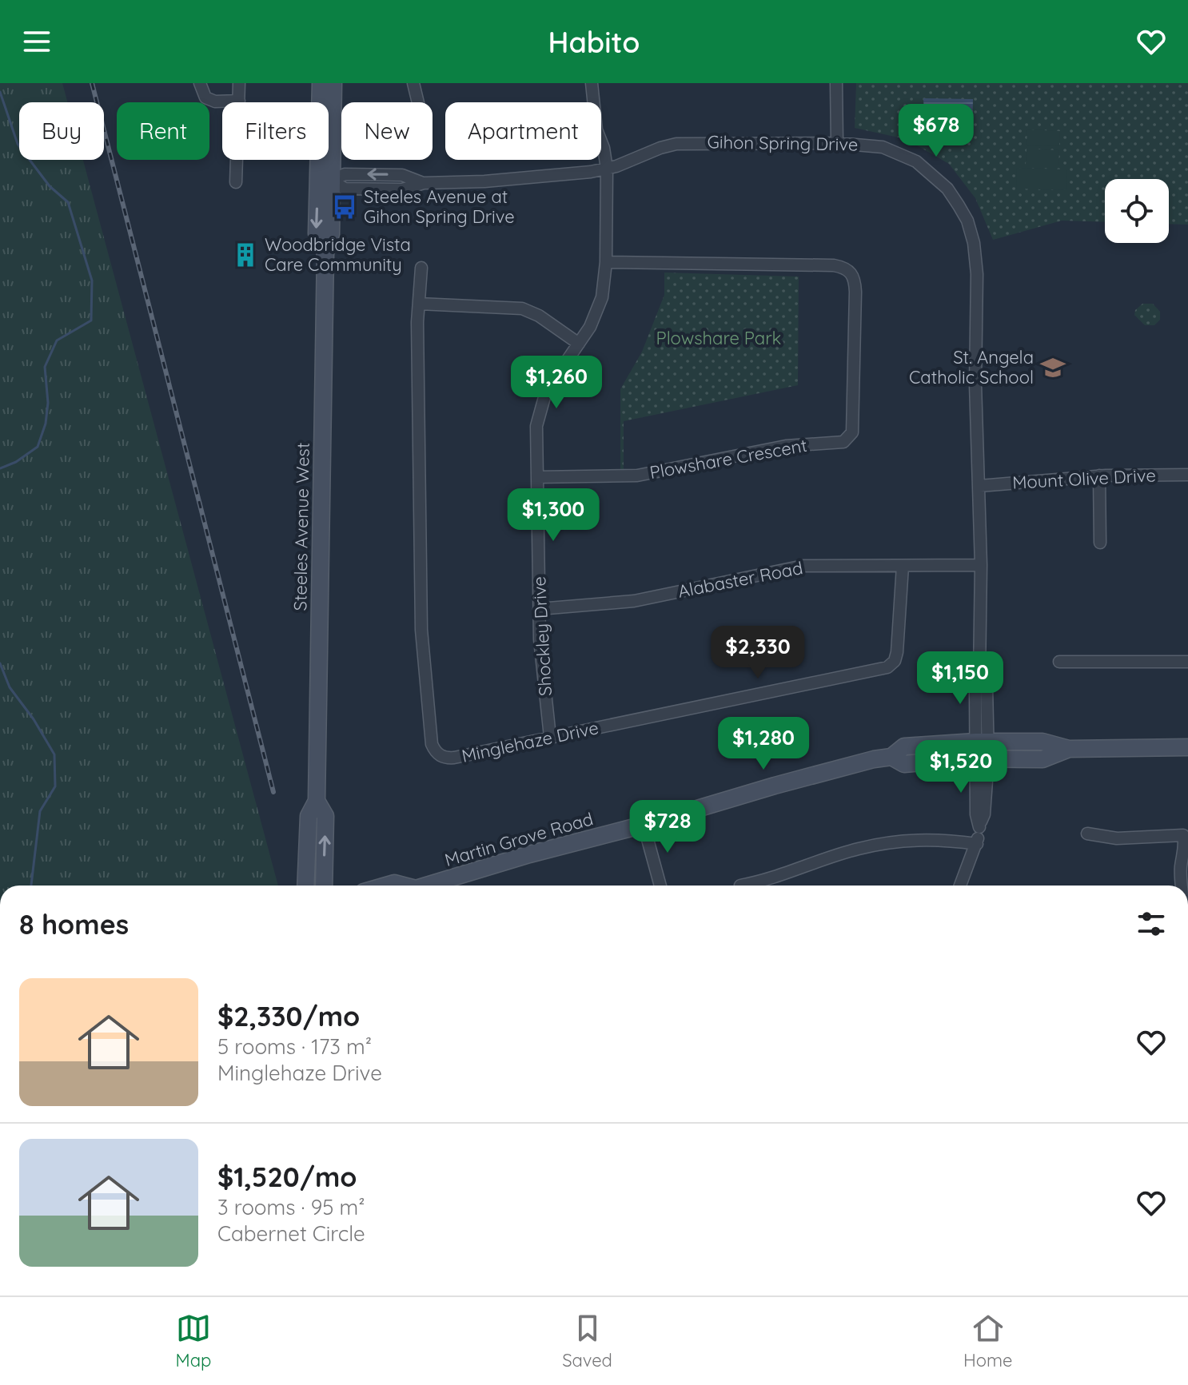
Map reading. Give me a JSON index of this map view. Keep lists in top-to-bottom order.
{
  "streets": {
    "main road": ["Steeles Avenue West", "Martin Grove Road"],
    "street": [
      "Gihon Spring Drive",
      "Plowshare Crescent",
      "Mount Olive Drive",
      "Alabaster Road",
      "Shockley Drive",
      "Minglehaze Drive"
    ]
  },
  "crossings": [
    ["Gihon Spring Drive", "Mount Olive Drive"],
    ["Gihon Spring Drive", "Steeles Avenue West"],
    ["Gihon Spring Drive", "Alabaster Road"],
    ["Gihon Spring Drive", "Shockley Drive"],
    ["Gihon Spring Drive", "Martin Grove Road"],
    ["Plowshare Crescent", "Shockley Drive"],
    ["Alabaster Road", "Shockley Drive"],
    ["Alabaster Road", "Minglehaze Drive"],
    ["Shockley Drive", "Minglehaze Drive"]
  ],
  "parks": ["Plowshare Park"],
  "places": {
    "bus stop": ["Steeles Avenue at Gihon Spring Drive"],
    "building": ["Woodbridge Vista Care Community"],
    "school or university": ["St. Angela Catholic School"]
  },
  "page": {
    "header": "Habito",
    "chip": [
      "Buy",
      "Rent",
      "Filters",
      "New",
      "Apartment"
    ],
    "price": [
      "$678",
      "$1,260",
      "$1,300",
      "$2,330",
      "$1,150",
      "$1,280",
      "$1,520",
      "$728"
    ],
    "heading": "8 homes",
    "list": [
      {
        "name": "$2,330/mo",
        "note": "5 rooms · 173 m² · Minglehaze Drive"
      },
      {
        "name": "$1,520/mo",
        "note": "3 rooms · 95 m² · Cabernet Circle"
      }
    ],
    "tabs": ["Map", "Saved", "Home"]
  }
}
